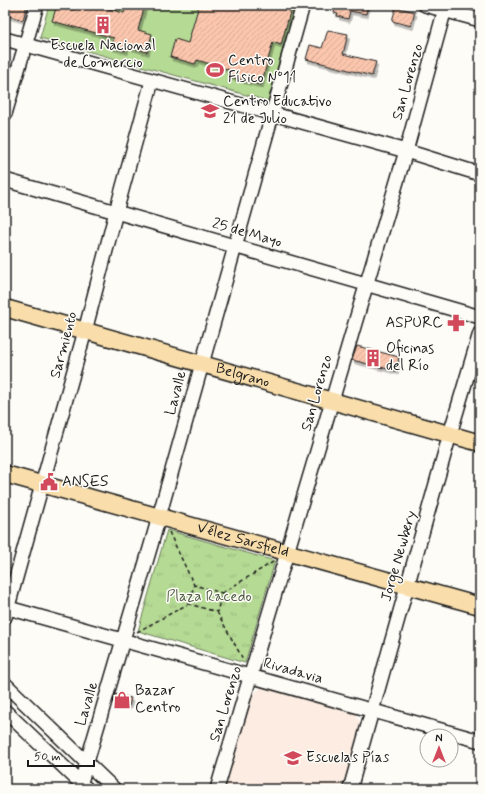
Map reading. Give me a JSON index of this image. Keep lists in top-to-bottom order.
{
  "streets": {
    "main road": ["Belgrano", "Vélez Sarsfield"],
    "street": [
      "San Lorenzo",
      "25 de Mayo",
      "Sarmiento",
      "Lavalle",
      "Jorge Newbery",
      "Rivadavia"
    ]
  },
  "crossings": [
    ["San Lorenzo", "25 de Mayo"],
    ["San Lorenzo", "Belgrano"],
    ["San Lorenzo", "Vélez Sarsfield"],
    ["San Lorenzo", "Rivadavia"],
    ["25 de Mayo", "Sarmiento"],
    ["25 de Mayo", "Lavalle"],
    ["Sarmiento", "Belgrano"],
    ["Sarmiento", "Vélez Sarsfield"],
    ["Sarmiento", "Rivadavia"],
    ["Belgrano", "Lavalle"],
    ["Belgrano", "Jorge Newbery"],
    ["Lavalle", "Vélez Sarsfield"],
    ["Lavalle", "Rivadavia"],
    ["Vélez Sarsfield", "Jorge Newbery"],
    ["Jorge Newbery", "Rivadavia"]
  ],
  "parks": ["Plaza Racedo"],
  "places": {
    "building": ["Escuela Nacional de Comercio", "Oficinas del Río"],
    "sports": ["Centro Físico Nº11"],
    "school or university": ["Centro Educativo 21 de Julio", "Escuelas Pías"],
    "pharmacy": ["ASPURC"],
    "public building": ["ANSES"],
    "shop": ["Bazar Centro"]
  },
  "scale_bar": "50 m",
  "north": "top"
}
